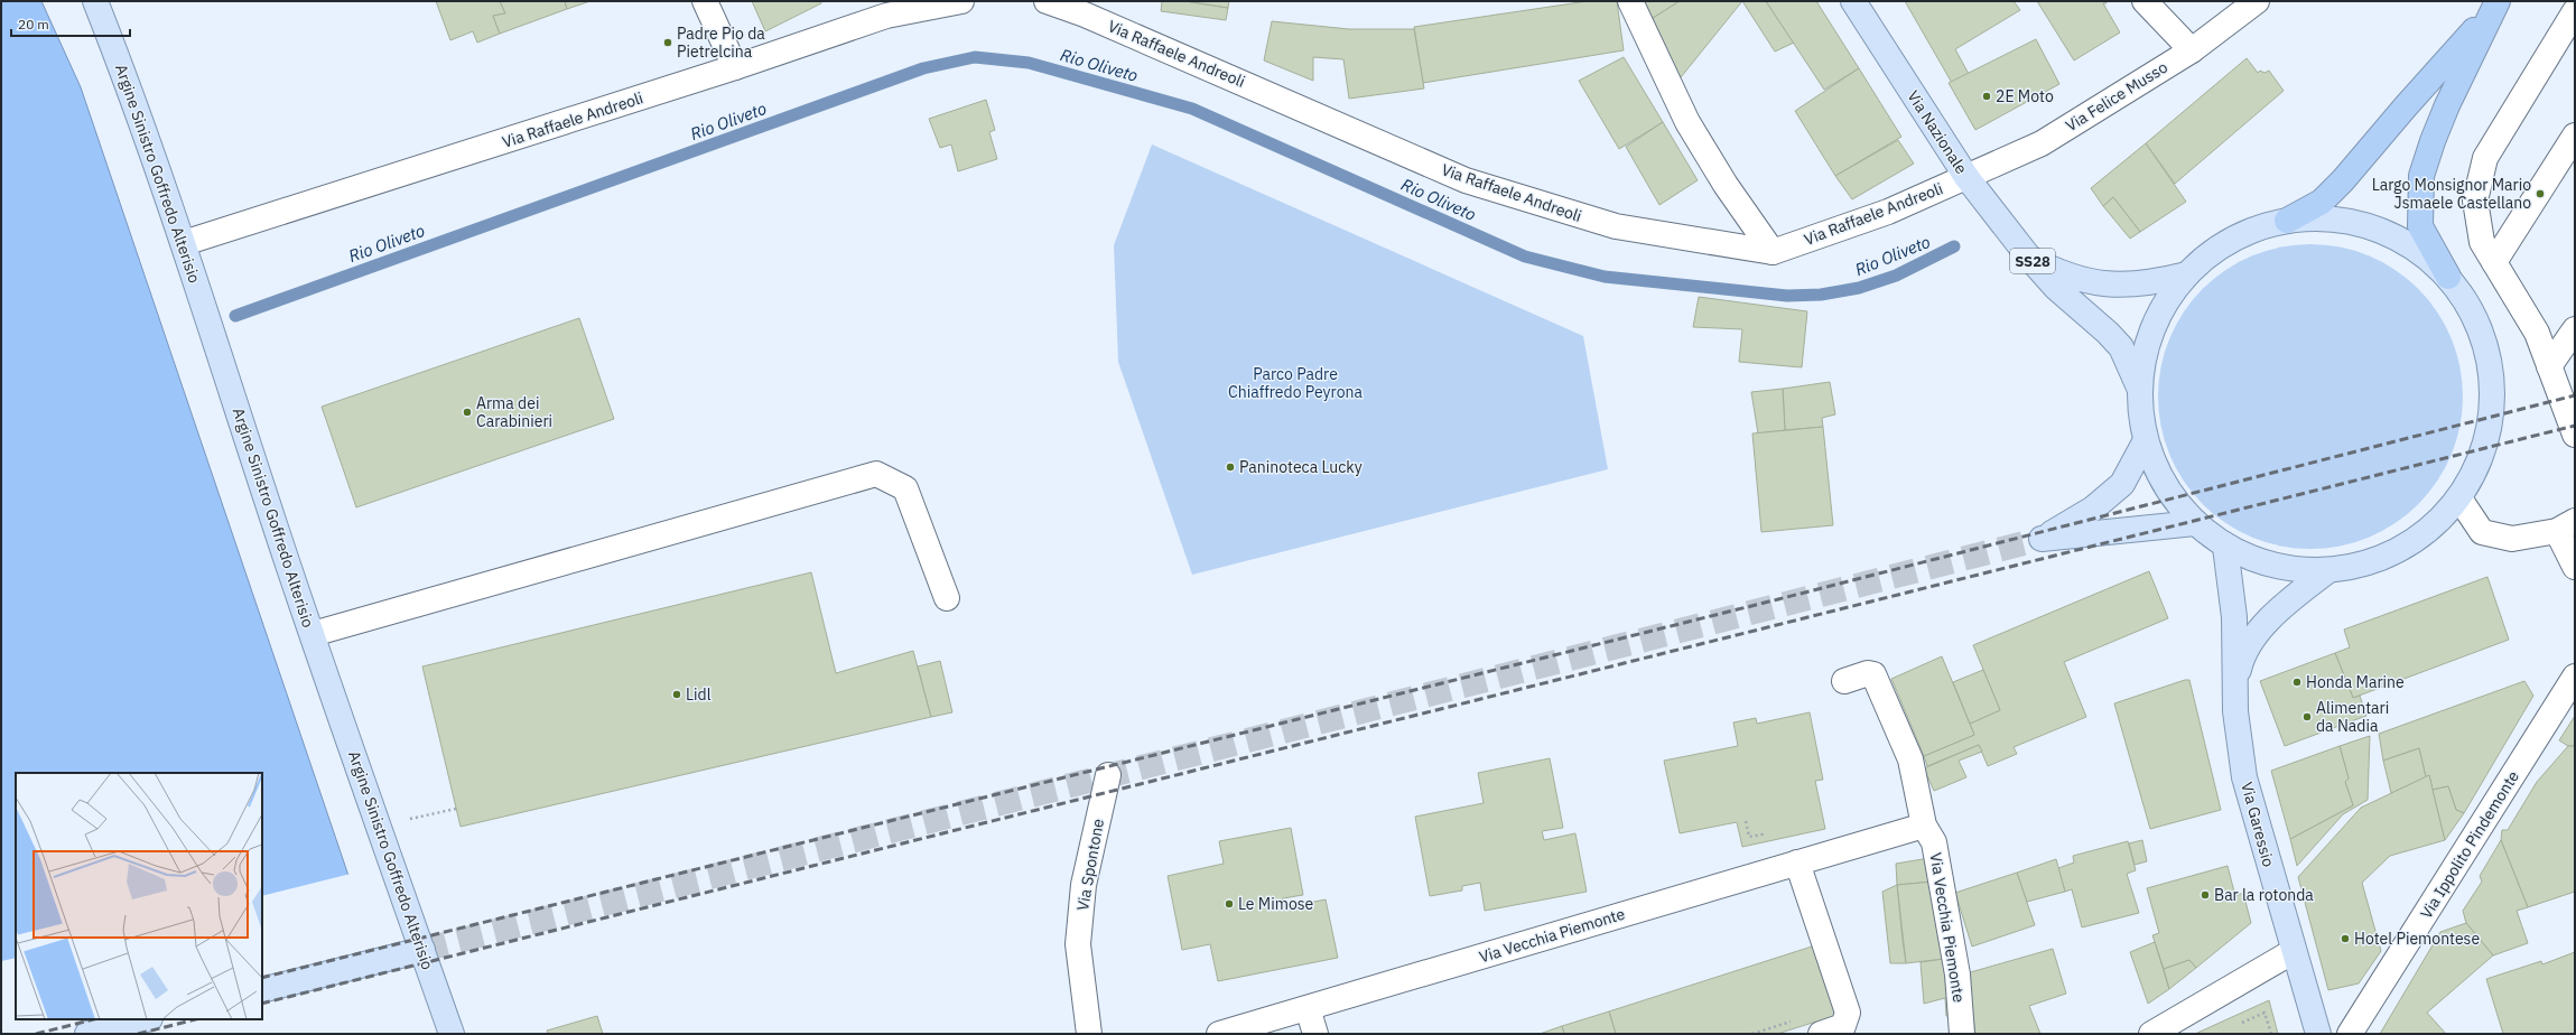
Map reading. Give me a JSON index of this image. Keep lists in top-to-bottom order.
{
  "streets": {
    "main road": [
      "Via Nazionale",
      "Argine Sinistro Goffredo Alterisio",
      "SS28",
      "Via Garessio"
    ],
    "street": [
      "Via Raffaele Andreoli",
      "Via Felice Musso",
      "Via Ippolito Pindemonte",
      "Via Spontone",
      "Via Vecchia Piemonte"
    ]
  },
  "crossings": [
    ["Via Raffaele Andreoli", "Via Felice Musso"],
    ["Via Raffaele Andreoli", "Via Nazionale"],
    ["Via Raffaele Andreoli", "Argine Sinistro Goffredo Alterisio"],
    ["Via Felice Musso", "Via Nazionale"]
  ],
  "water": ["Rio Oliveto"],
  "parks": ["Parco Padre Chiaffredo Peyrona"],
  "places": [
    "Padre Pio da Pietrelcina",
    "2E Moto",
    "Largo Monsignor Mario Jsmaele Castellano",
    "Arma dei Carabinieri",
    "Paninoteca Lucky",
    "Honda Marine",
    "Lidl",
    "Alimentari da Nadia",
    "Bar la rotonda",
    "Le Mimose",
    "Hotel Piemontese"
  ],
  "scale_bar": "20 m"
}
